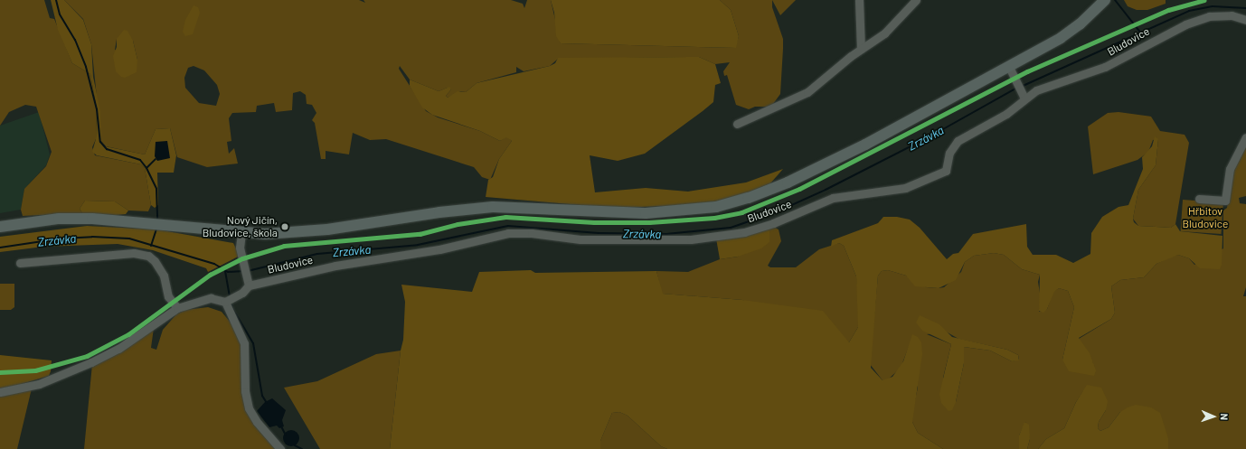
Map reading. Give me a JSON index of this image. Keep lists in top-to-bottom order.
{
  "streets": {
    "street": ["Bludovice"]
  },
  "water": ["Zrzávka"],
  "parks": ["Hřbitov Bludovice"],
  "places": ["Nový Jičín, Bludovice, škola"],
  "north": "right"
}
